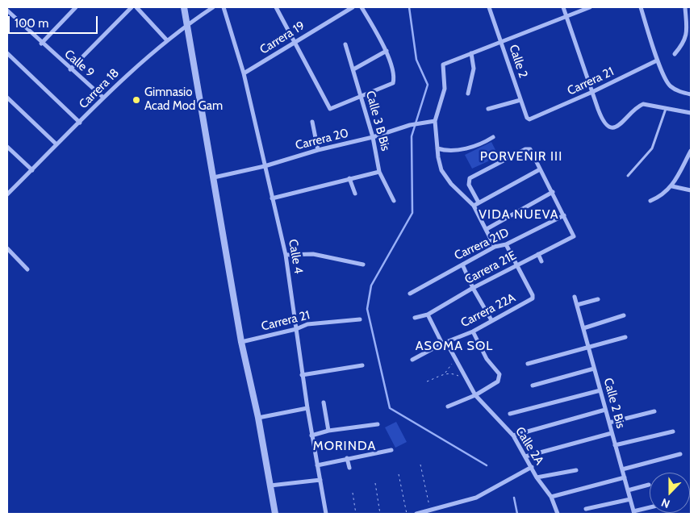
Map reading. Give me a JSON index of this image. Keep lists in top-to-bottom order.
{
  "streets": {
    "street": [
      "Carrera 19",
      "Calle 2",
      "Calle 9",
      "Carrera 21",
      "Carrera 18",
      "Calle 3 B Bis",
      "Carrera 20",
      "Carrera 21D",
      "Calle 4",
      "Carrera 21E",
      "Carrera 22A",
      "Calle 2 Bis",
      "Calle 2A"
    ]
  },
  "crossings": [
    ["Carrera 19", "Calle 4"],
    ["Calle 2", "Carrera 21"],
    ["Calle 9", "Carrera 18"],
    ["Carrera 21", "Calle 4"],
    ["Calle 3 B Bis", "Carrera 20"],
    ["Carrera 20", "Calle 4"],
    ["Carrera 21D", "Carrera 21E"],
    ["Carrera 21E", "Carrera 22A"],
    ["Carrera 21E", "Calle 2A"],
    ["Carrera 22A", "Calle 2A"]
  ],
  "districts": [
    "PORVENIR III",
    "VIDA NUEVA",
    "ASOMA SOL",
    "MORINDA"
  ],
  "places": ["Gimnasio Acad Mod Gam"],
  "scale_bar": "100 m",
  "north": "bottom"
}
